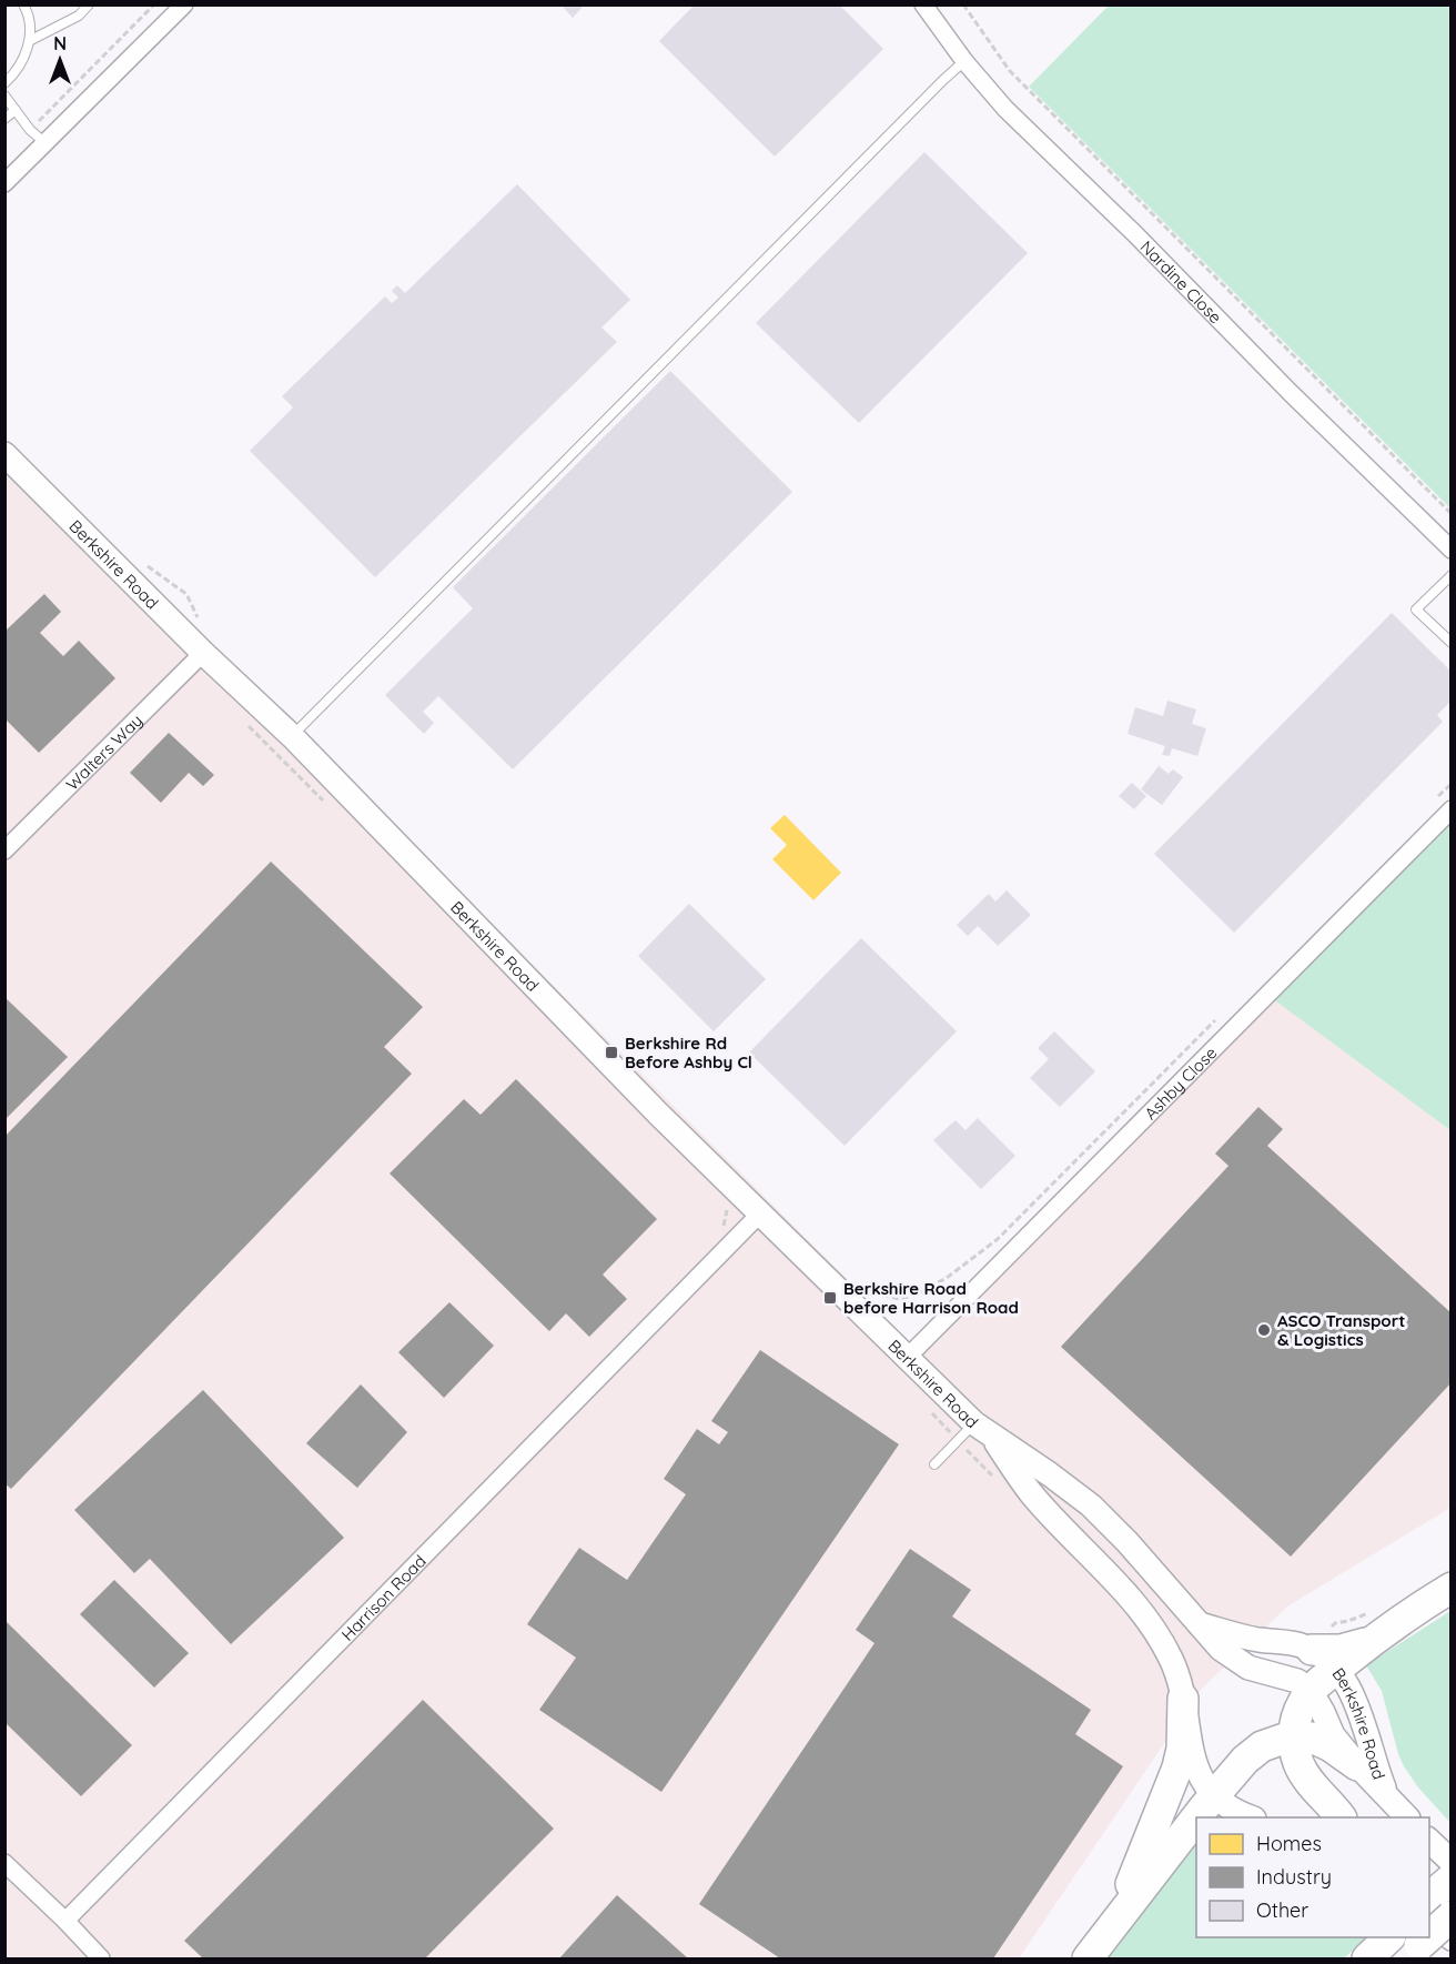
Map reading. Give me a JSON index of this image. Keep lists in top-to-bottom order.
{
  "streets": {
    "main road": ["Berkshire Road"],
    "street": [
      "Nardine Close",
      "Walters Way",
      "Ashby Close",
      "Harrison Road"
    ]
  },
  "crossings": [
    ["Berkshire Road", "Walters Way"],
    ["Berkshire Road", "Ashby Close"],
    ["Berkshire Road", "Harrison Road"]
  ],
  "places": {
    "transit": ["Berkshire Rd Before Ashby Cl", "Berkshire Road before Harrison Road"],
    "other": ["ASCO Transport & Logistics"]
  },
  "legend": ["Homes", "Industry", "Other"],
  "north": "top"
}
